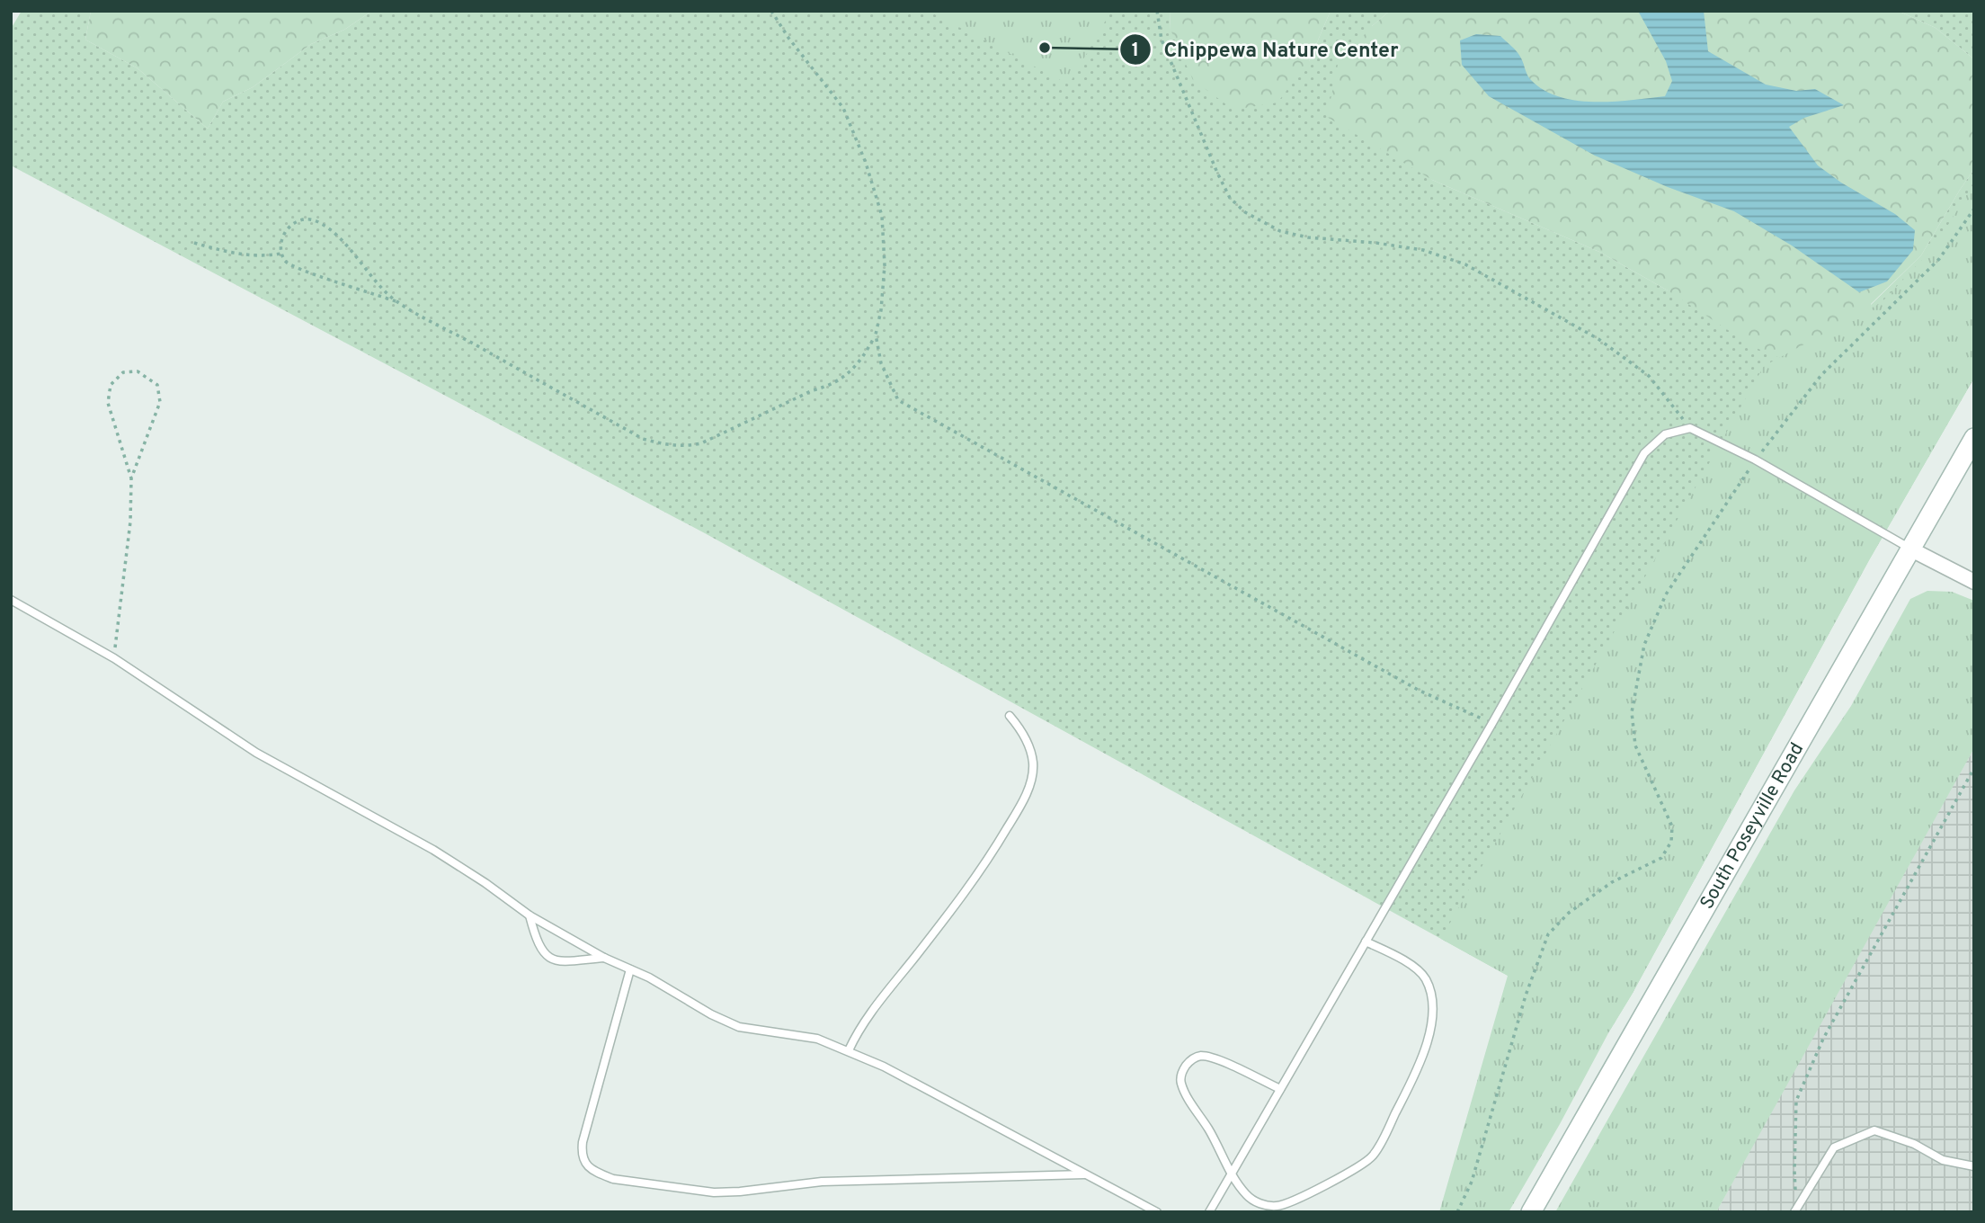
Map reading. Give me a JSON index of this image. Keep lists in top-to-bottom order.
{
  "streets": {
    "main road": ["South Poseyville Road"]
  },
  "places": ["Chippewa Nature Center"]
}
